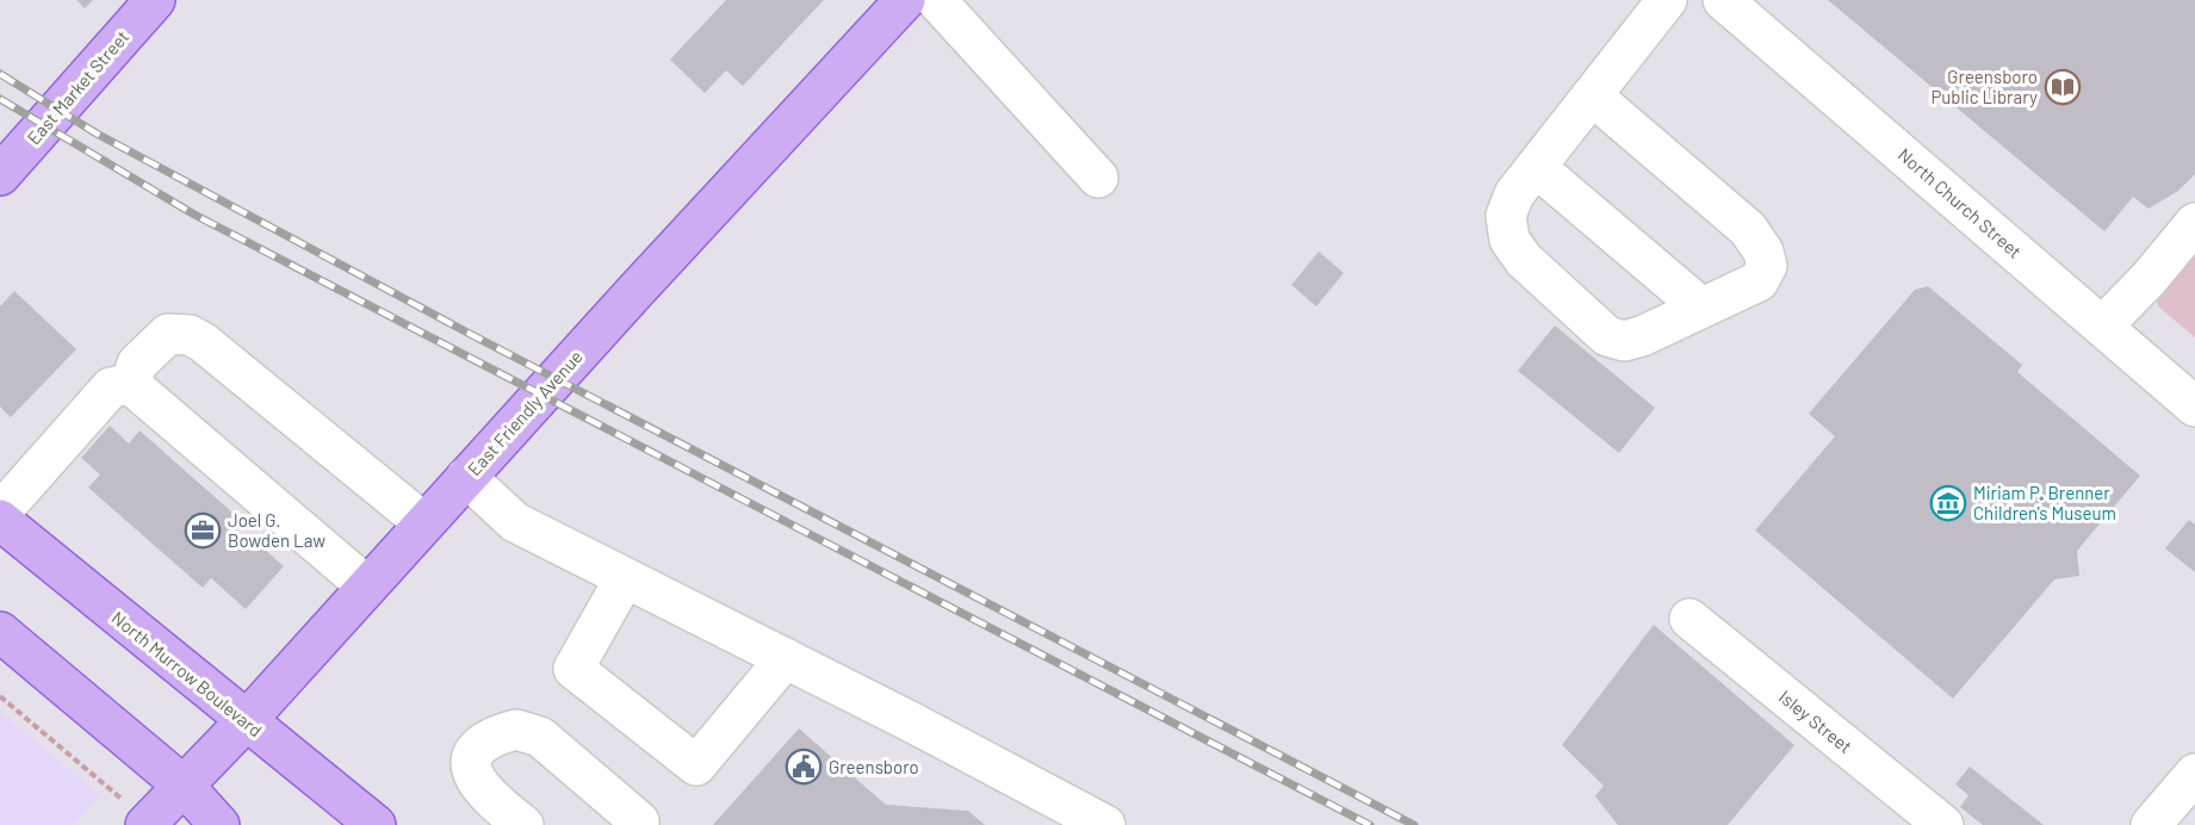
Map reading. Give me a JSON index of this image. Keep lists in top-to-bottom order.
{
  "streets": {
    "main road": ["East Market Street", "East Friendly Avenue", "North Murrow Boulevard"],
    "street": ["North Church Street", "Isley Street"]
  },
  "crossings": [
    ["East Friendly Avenue", "North Murrow Boulevard"]
  ],
  "places": {
    "library": ["Greensboro Public Library"],
    "museum": ["Miriam P. Brenner Children's Museum"],
    "office": ["Joel G. Bowden Law"],
    "public building": ["Greensboro"]
  }
}
